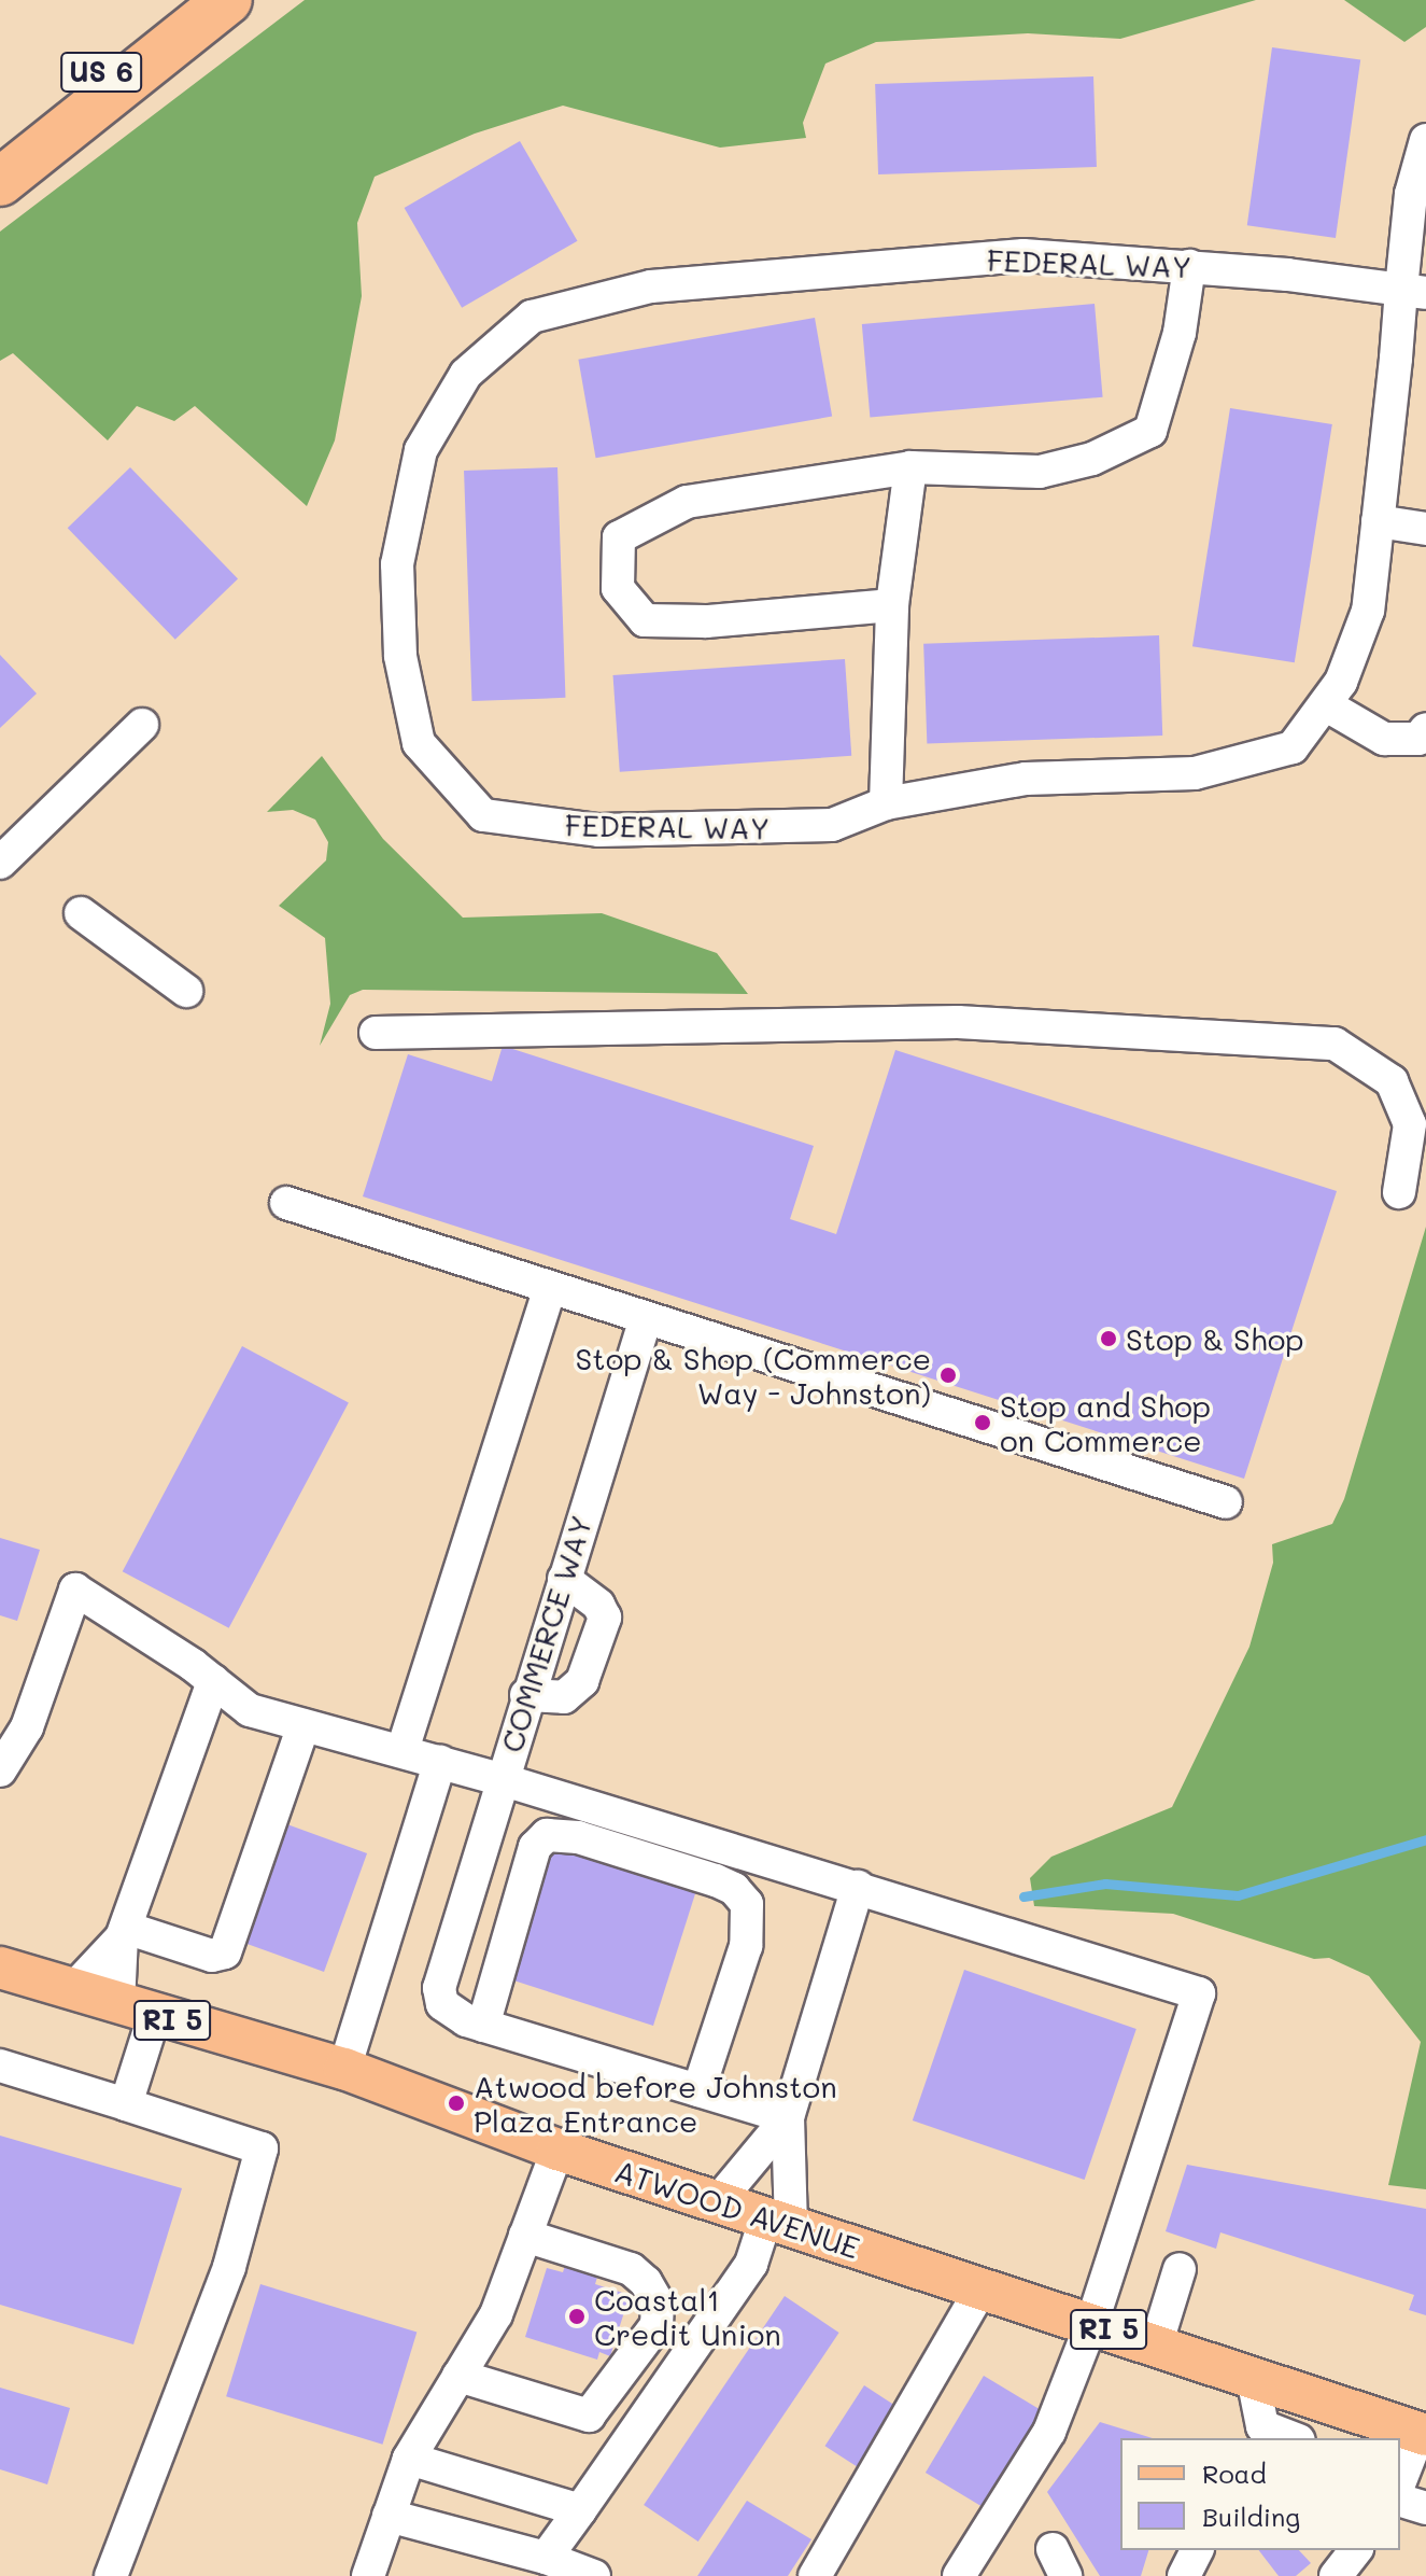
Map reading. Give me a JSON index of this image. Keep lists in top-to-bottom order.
{
  "streets": {
    "highway": ["US 6"],
    "main road": ["RI 5", "ATWOOD AVENUE"],
    "lane": ["FEDERAL WAY", "COMMERCE WAY"]
  },
  "places": [
    "Stop & Shop",
    "Stop & Shop (Commerce Way - Johnston)",
    "Stop and Shop on Commerce",
    "Atwood before Johnston Plaza Entrance",
    "Coastal1 Credit Union"
  ],
  "legend": ["Road", "Building"]
}
